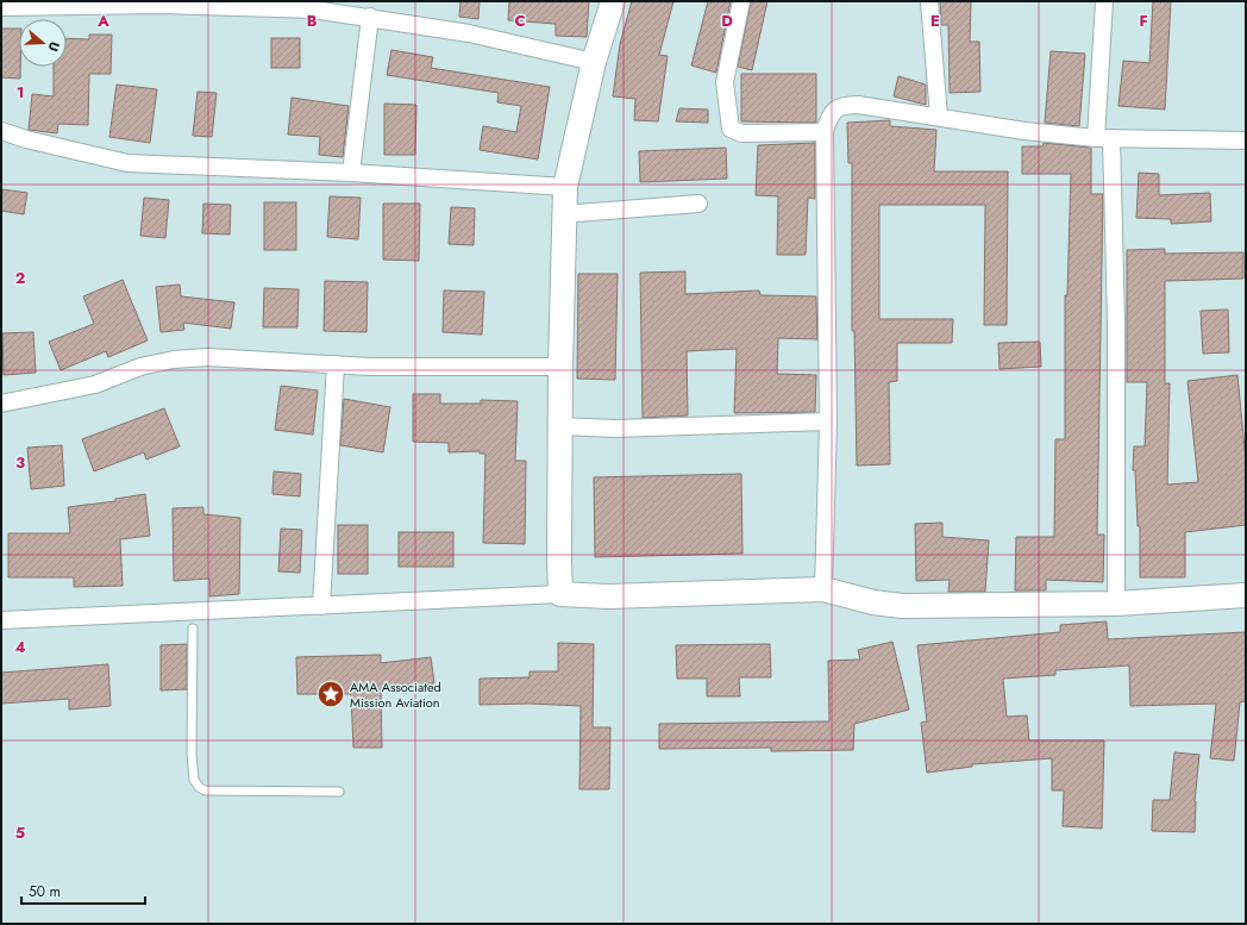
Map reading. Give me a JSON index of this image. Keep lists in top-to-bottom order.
{
  "places": {
    "place": ["AMA Associated Mission Aviation"]
  },
  "scale_bar": "50 m",
  "north": "right",
  "grid": {
    "columns": [
      "A",
      "B",
      "C",
      "D",
      "E",
      "F"
    ],
    "rows": [
      "1",
      "2",
      "3",
      "4",
      "5"
    ]
  }
}
